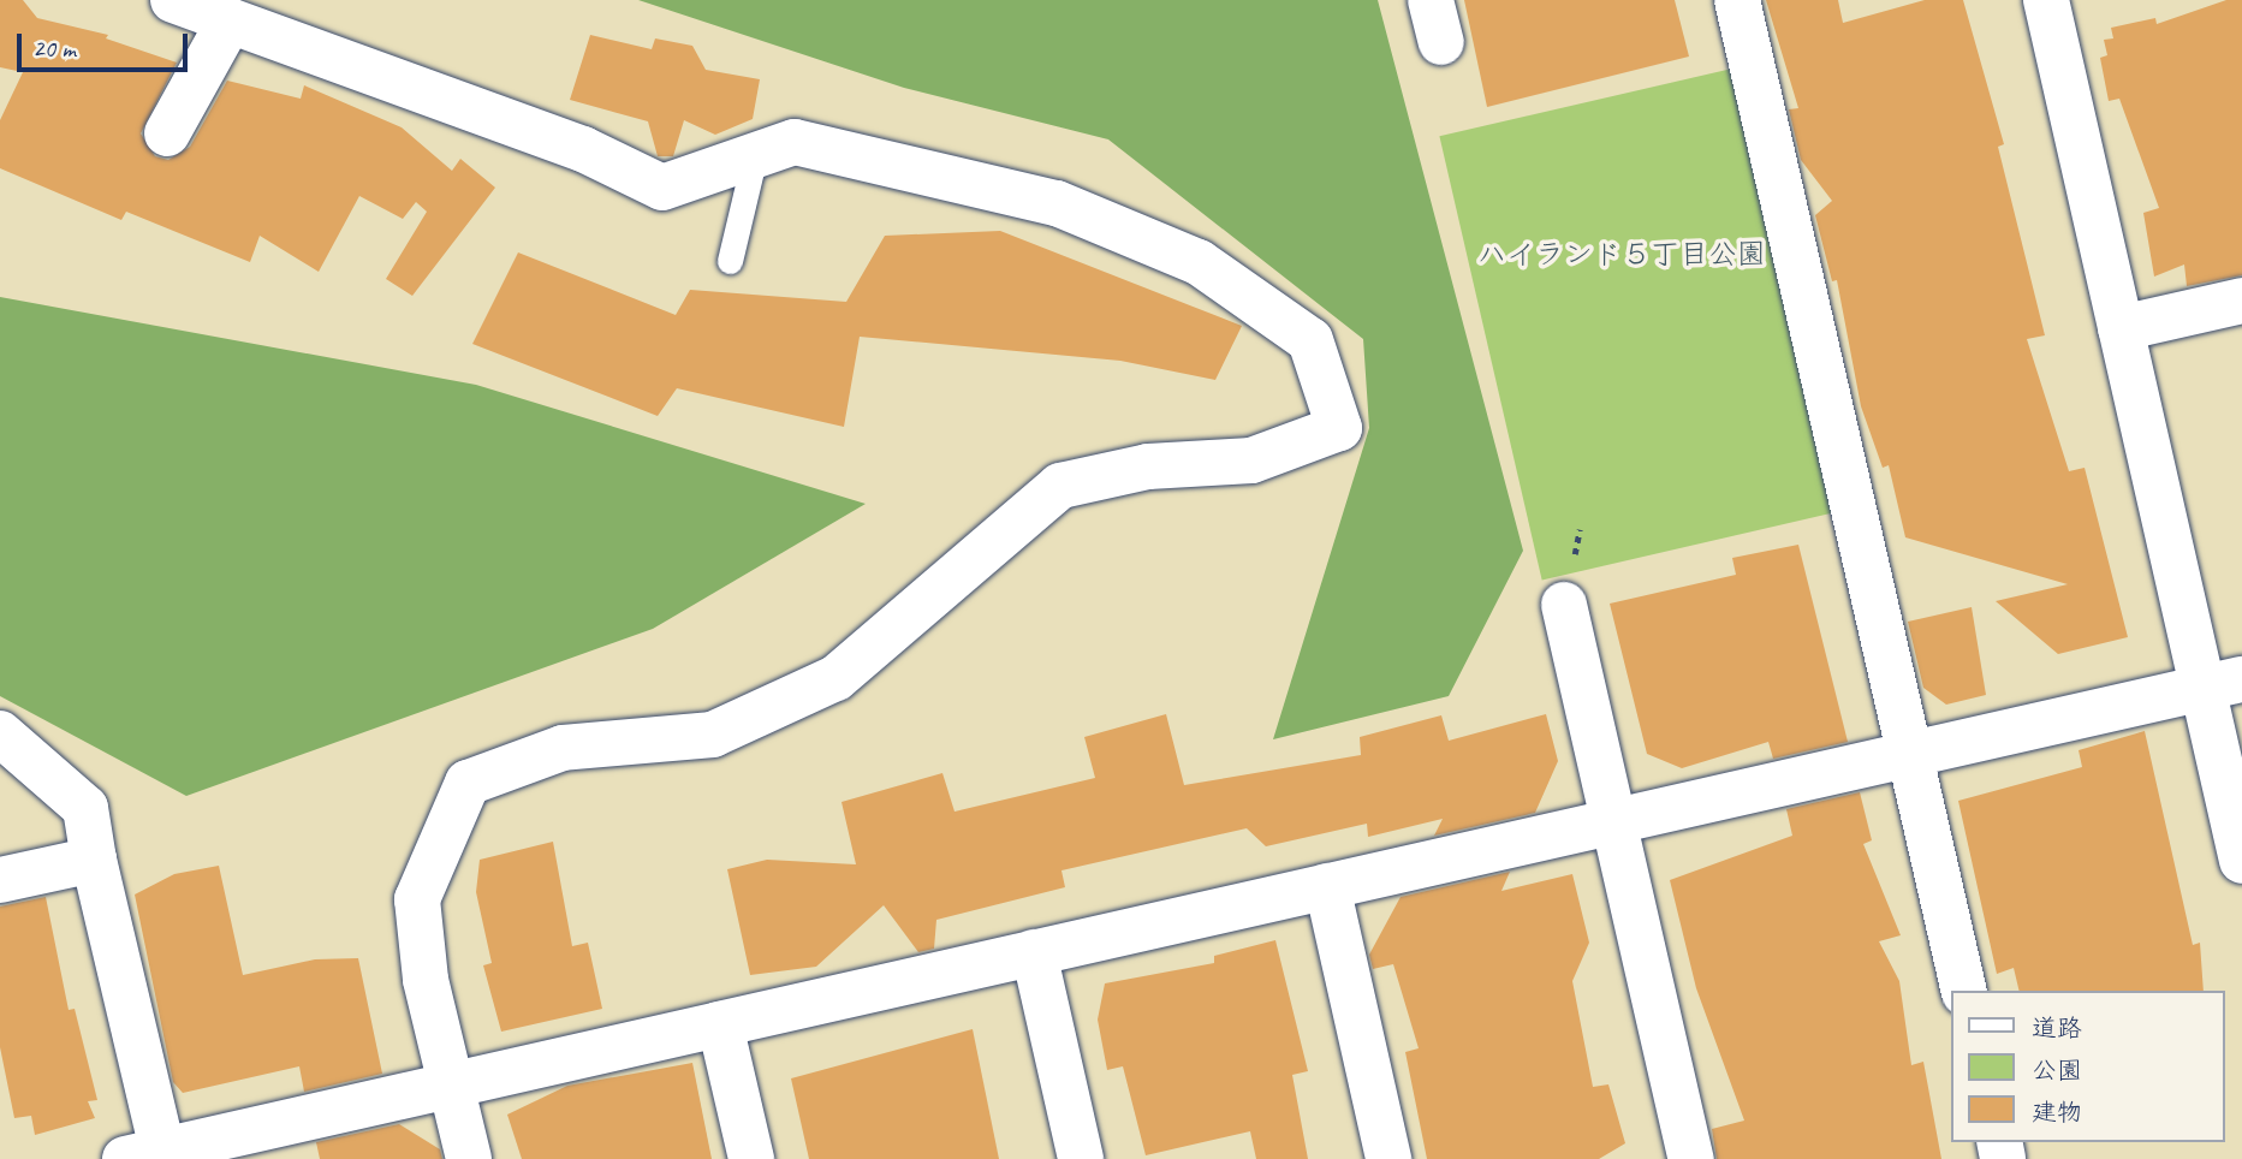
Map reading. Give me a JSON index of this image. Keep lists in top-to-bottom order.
{
  "parks": ["ハイランド５丁目公園"],
  "legend": ["道路", "公園", "建物"],
  "scale_bar": "20 m"
}
